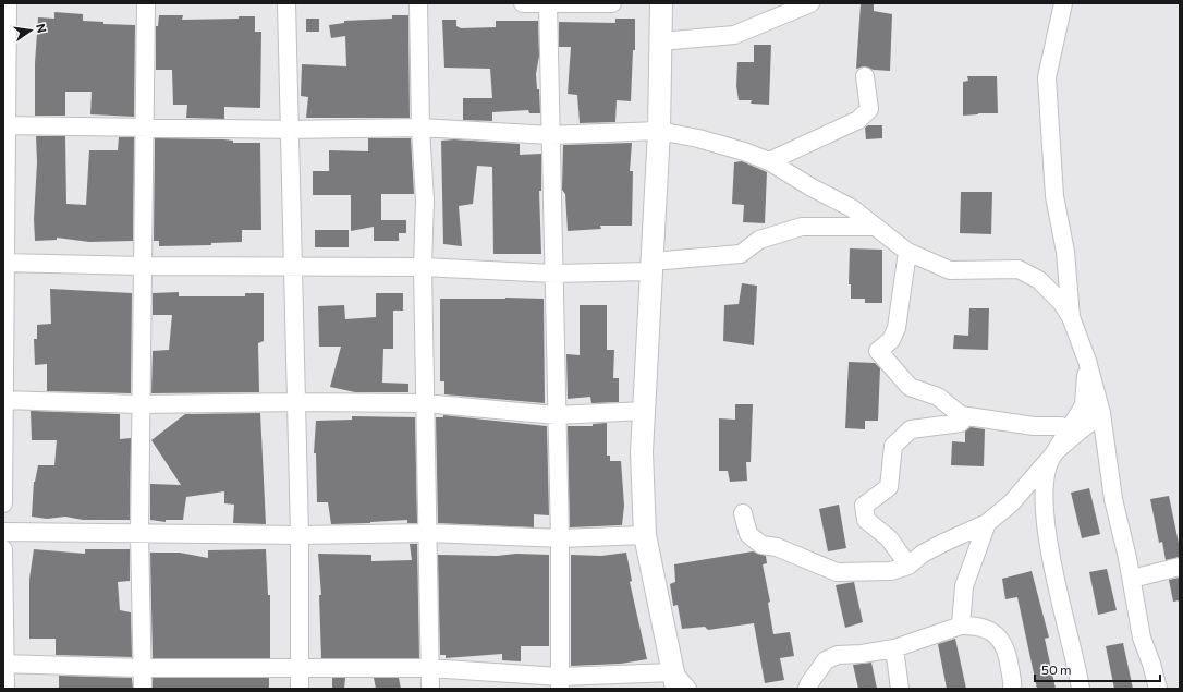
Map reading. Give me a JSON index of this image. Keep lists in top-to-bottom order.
{
  "scale_bar": "50 m",
  "north": "right"
}
